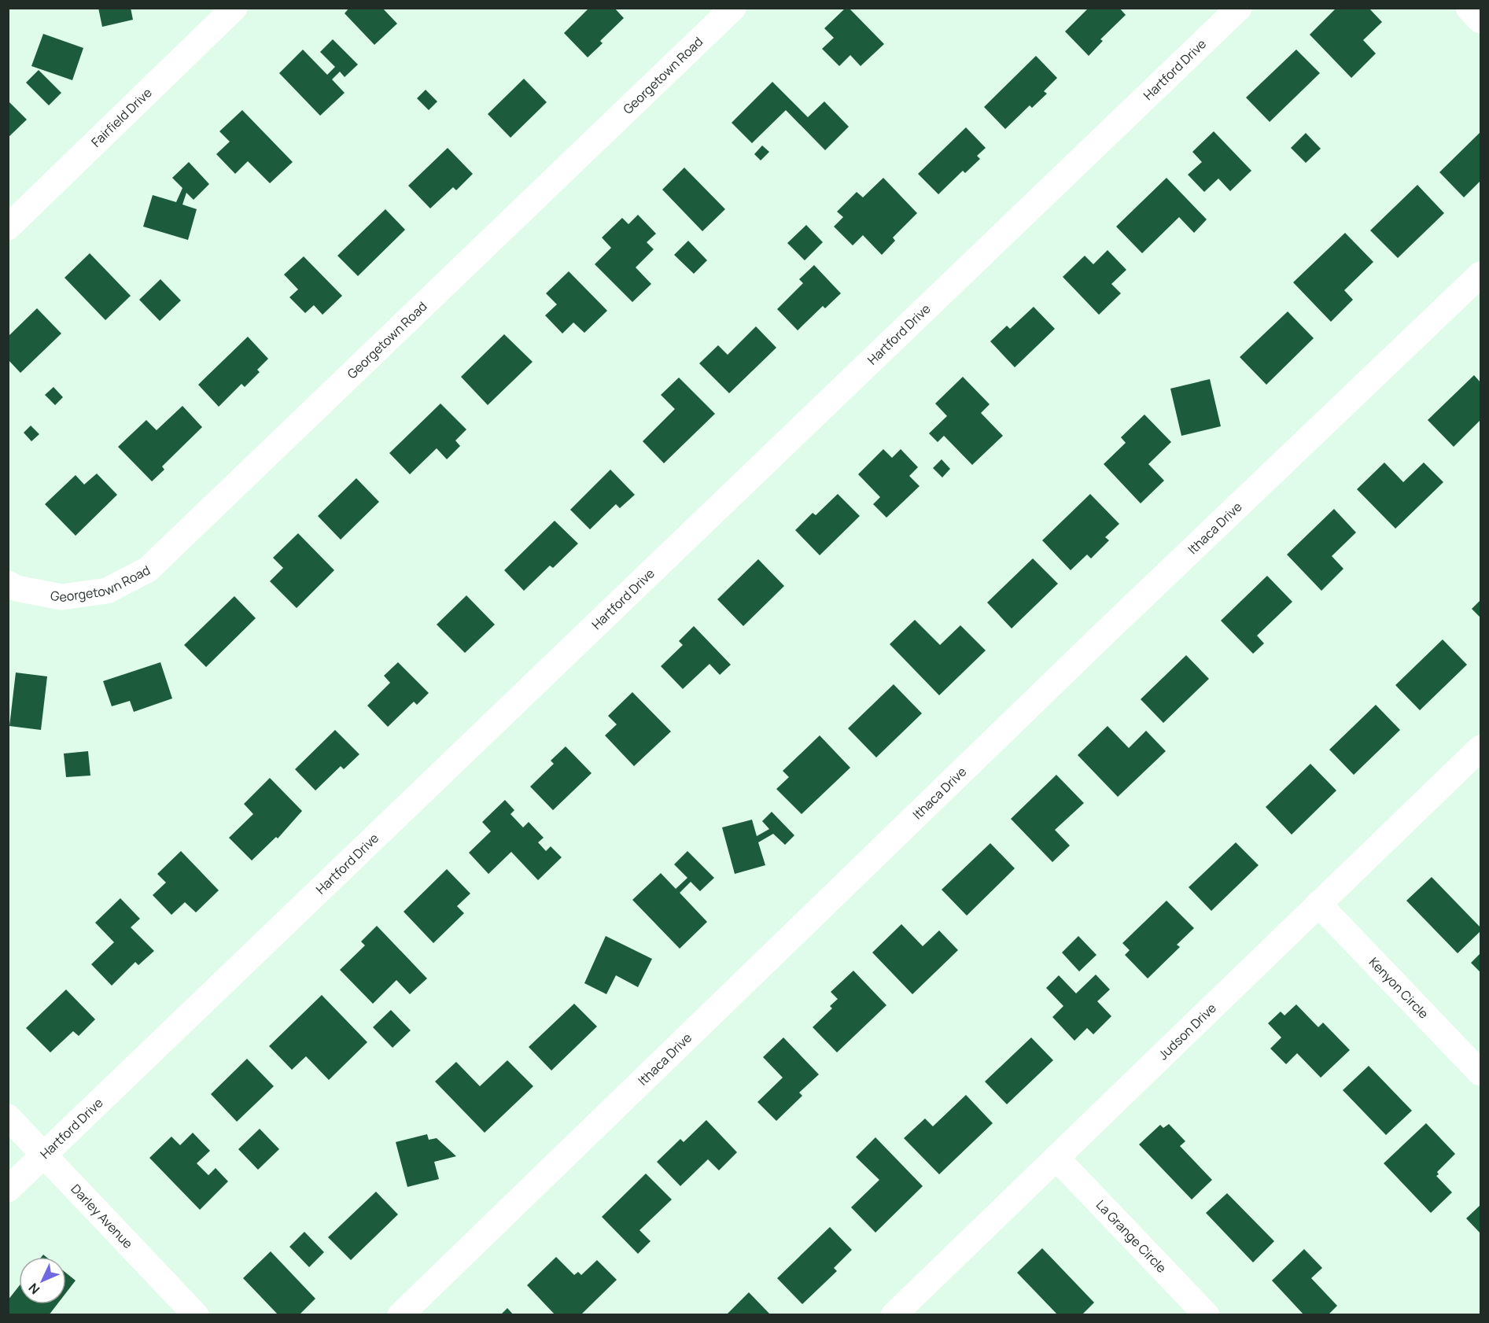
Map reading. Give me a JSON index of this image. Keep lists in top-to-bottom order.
{
  "streets": {
    "street": [
      "Hartford Drive",
      "Georgetown Road",
      "Fairfield Drive",
      "Ithaca Drive",
      "Kenyon Circle",
      "Judson Drive",
      "Darley Avenue",
      "La Grange Circle"
    ]
  },
  "crossings": [
    ["Hartford Drive", "Darley Avenue"],
    ["Kenyon Circle", "Judson Drive"],
    ["Judson Drive", "La Grange Circle"]
  ],
  "north": "bottom left"
}
